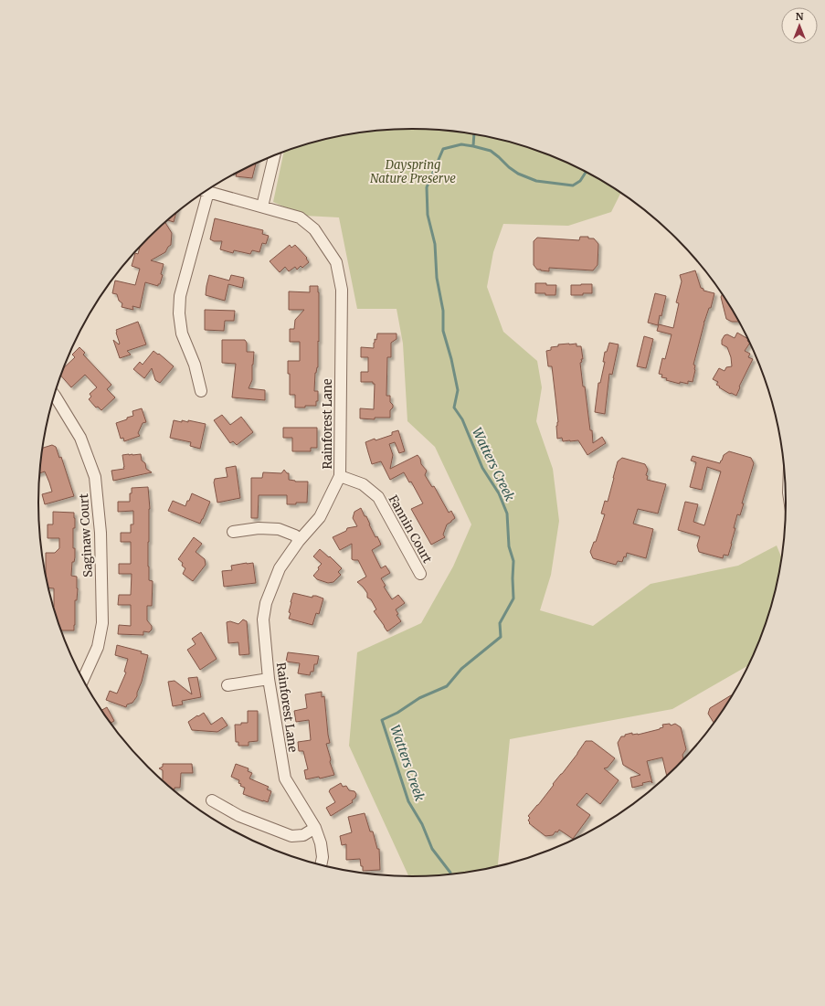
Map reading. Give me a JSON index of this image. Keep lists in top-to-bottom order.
{
  "streets": {
    "street": ["Rainforest Lane", "Fannin Court", "Saginaw Court"]
  },
  "crossings": [
    ["Rainforest Lane", "Fannin Court"]
  ],
  "water": ["Watters Creek"],
  "parks": ["Dayspring Nature Preserve"],
  "north": "top"
}
